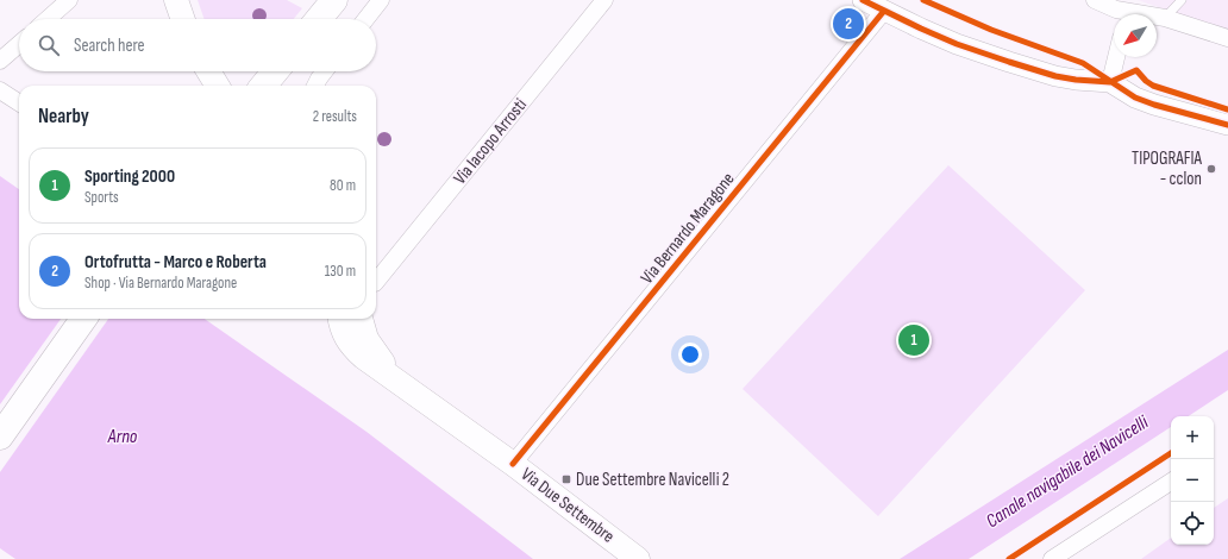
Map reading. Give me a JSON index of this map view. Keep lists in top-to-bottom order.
{
  "streets": {
    "main road": ["Via Due Settembre"],
    "street": ["Via Iacopo Arrosti", "Via Bernardo Maragone"]
  },
  "crossings": [
    ["Via Bernardo Maragone", "Via Due Settembre"]
  ],
  "water": ["Arno", "Canale navigabile dei Navicelli"],
  "places": {
    "other": ["TIPOGRAFIA - cclon"],
    "transit": ["Due Settembre Navicelli 2"]
  },
  "north": "bottom left",
  "page": {
    "pins": ["2", "1"],
    "search": "Search here",
    "heading": ["Nearby", "2 results"],
    "list": [
      {
        "mark": "1",
        "name": "Sporting 2000",
        "note": "Sports",
        "value": "80 m"
      },
      {
        "mark": "2",
        "name": "Ortofrutta - Marco e Roberta",
        "note": "Shop · Via Bernardo Maragone",
        "value": "130 m"
      }
    ],
    "map_buttons": ["+", "−"]
  }
}
